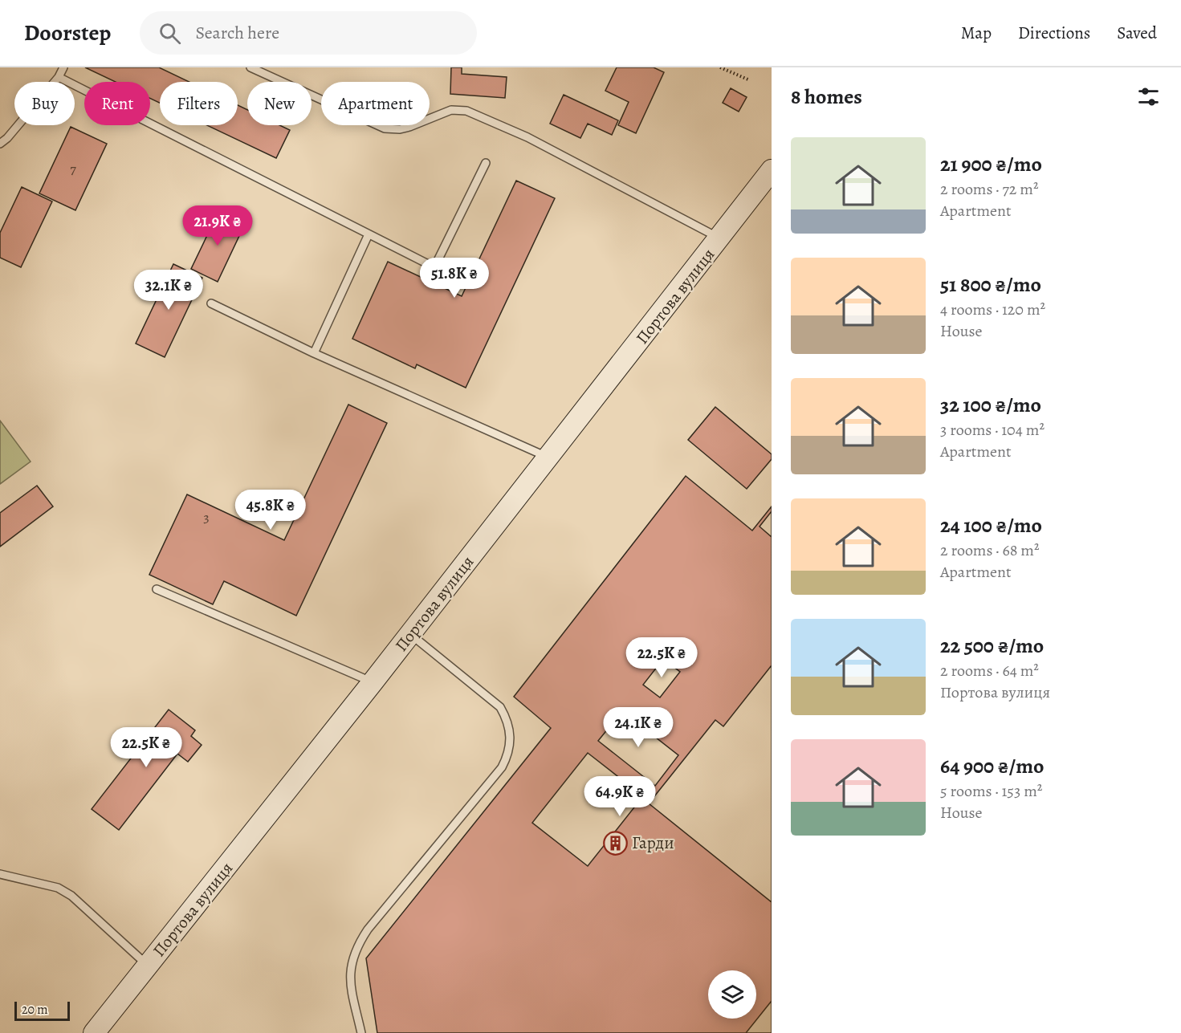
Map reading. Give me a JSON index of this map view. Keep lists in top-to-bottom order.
{
  "streets": {
    "street": ["Портова вулиця"]
  },
  "places": {
    "building": ["Гарди"]
  },
  "house_numbers": ["7", "3"],
  "scale_bar": "20 m",
  "page": {
    "header": "Doorstep",
    "search": "Search here",
    "nav": ["Map", "Directions", "Saved"],
    "heading": "8 homes",
    "chip": [
      "Buy",
      "Rent",
      "Filters",
      "New",
      "Apartment"
    ],
    "list": [
      {
        "name": "21 900 ₴/mo",
        "note": "2 rooms · 72 m² · Apartment"
      },
      {
        "name": "51 800 ₴/mo",
        "note": "4 rooms · 120 m² · House"
      },
      {
        "name": "32 100 ₴/mo",
        "note": "3 rooms · 104 m² · Apartment"
      },
      {
        "name": "24 100 ₴/mo",
        "note": "2 rooms · 68 m² · Apartment"
      },
      {
        "name": "22 500 ₴/mo",
        "note": "2 rooms · 64 m² · Портова вулиця"
      },
      {
        "name": "64 900 ₴/mo",
        "note": "5 rooms · 153 m² · House"
      }
    ],
    "price": [
      "21.9K ₴",
      "51.8K ₴",
      "32.1K ₴",
      "45.8K ₴",
      "22.5K ₴",
      "24.1K ₴",
      "22.5K ₴",
      "64.9K ₴"
    ],
    "scale": "20 m"
  }
}
